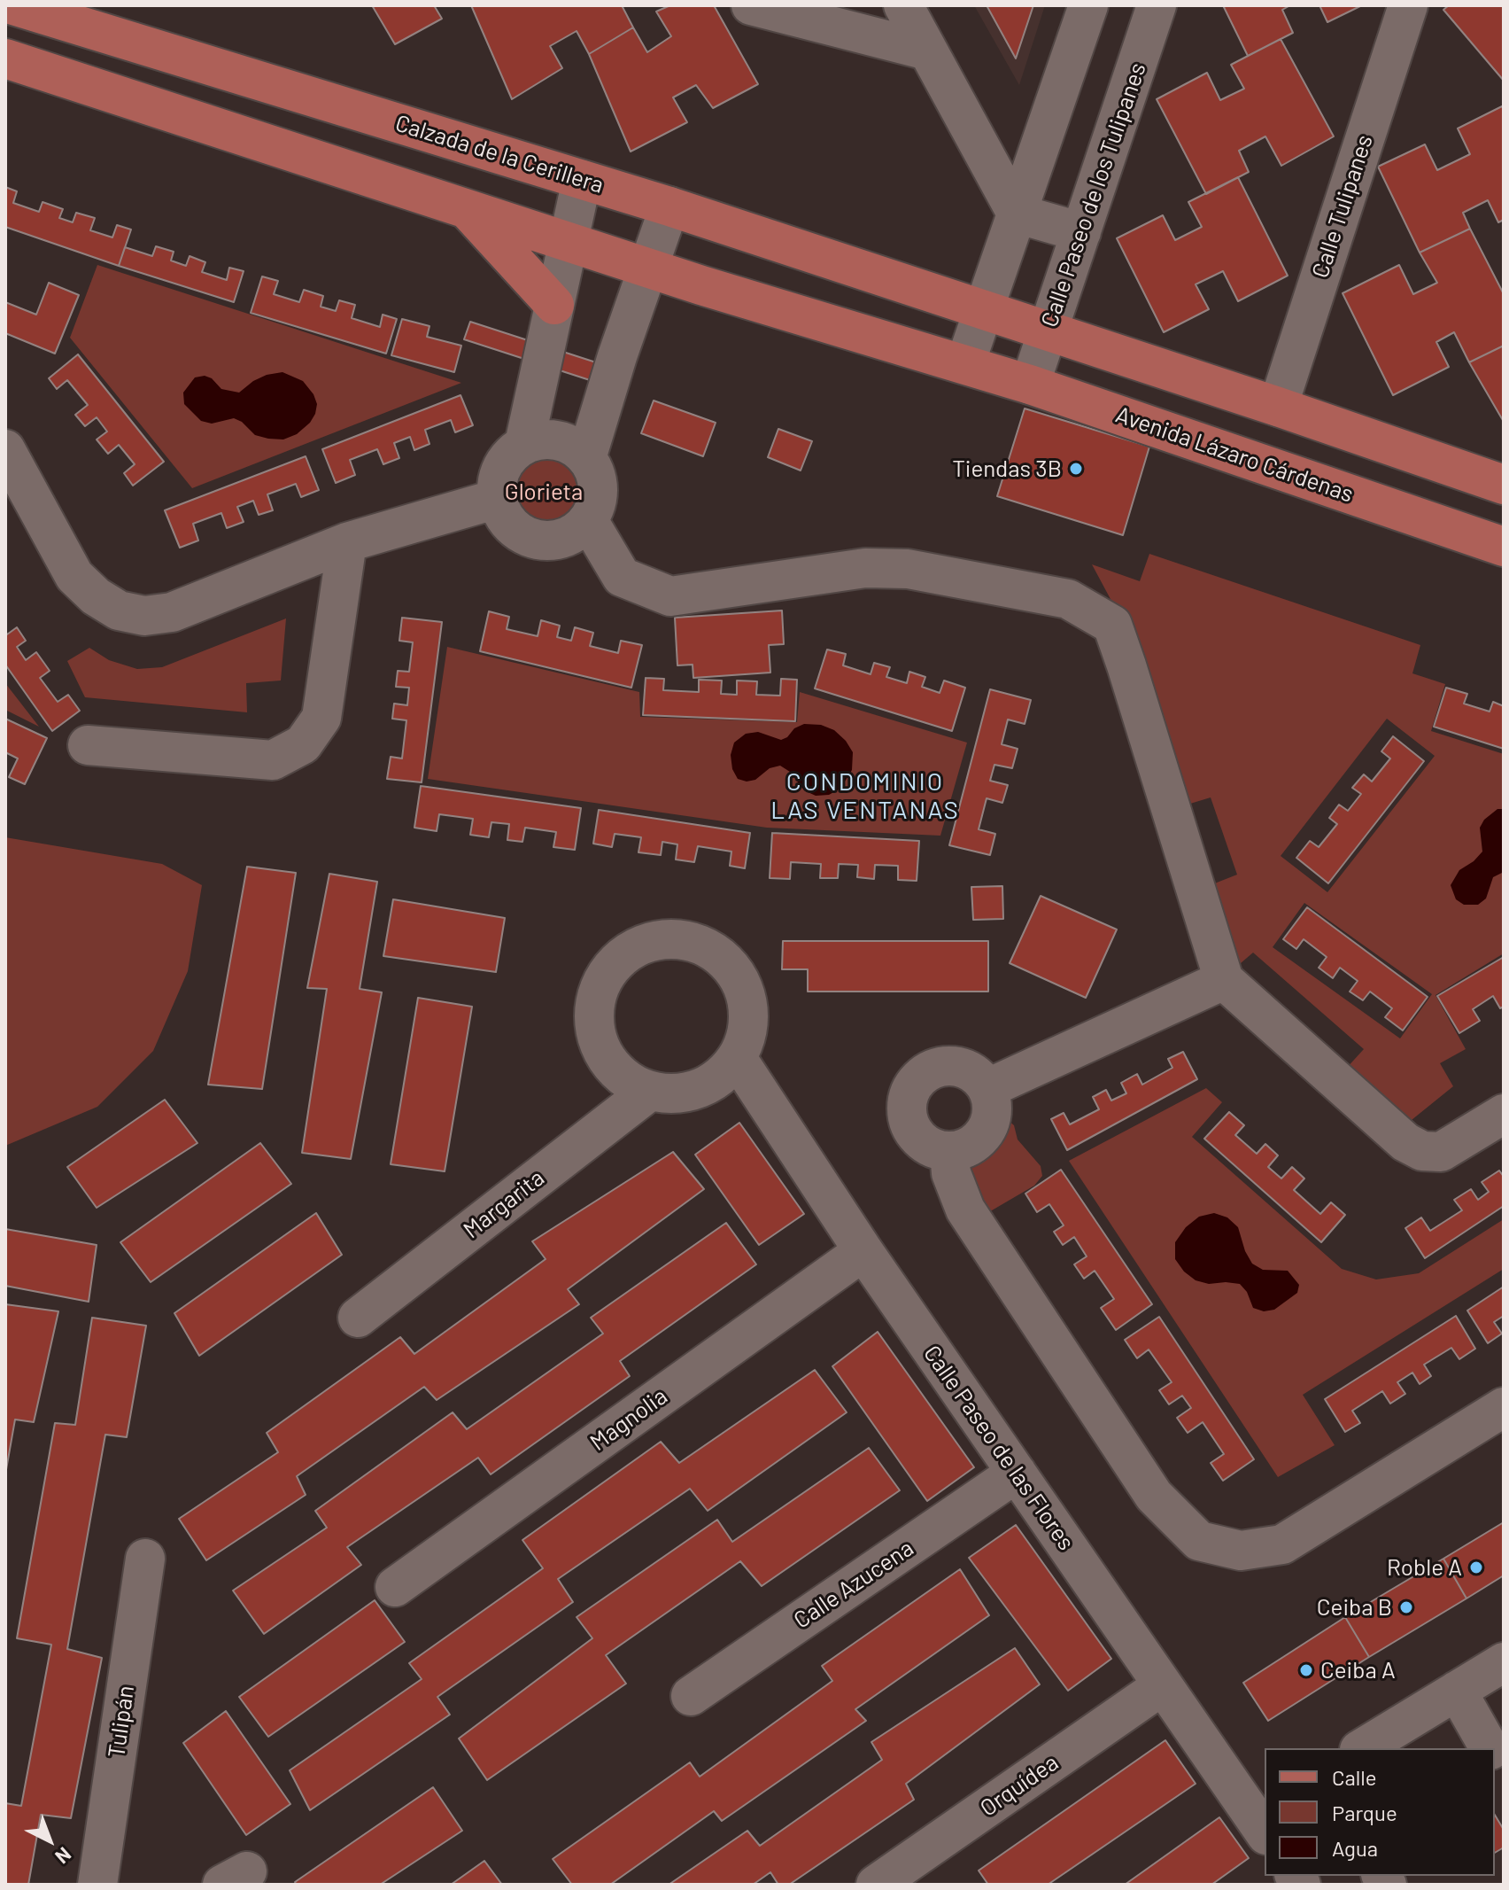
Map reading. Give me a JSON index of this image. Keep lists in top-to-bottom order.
{
  "streets": {
    "main road": ["Calzada de la Cerillera", "Avenida Lázaro Cárdenas"],
    "street": [
      "Calle Paseo de los Tulipanes",
      "Calle Tulipanes",
      "Margarita",
      "Magnolia",
      "Calle Paseo de las Flores",
      "Calle Azucena",
      "Tulipán",
      "Orquídea"
    ]
  },
  "crossings": [
    ["Calle Paseo de los Tulipanes", "Avenida Lázaro Cárdenas"],
    ["Margarita", "Calle Paseo de las Flores"],
    ["Magnolia", "Calle Paseo de las Flores"],
    ["Calle Paseo de las Flores", "Calle Azucena"],
    ["Calle Paseo de las Flores", "Orquídea"]
  ],
  "districts": ["CONDOMINIO LAS VENTANAS"],
  "parks": ["Glorieta"],
  "places": [
    "Tiendas 3B",
    "Roble A",
    "Ceiba B",
    "Ceiba A"
  ],
  "legend": ["Calle", "Parque", "Agua"],
  "north": "bottom right"
}
